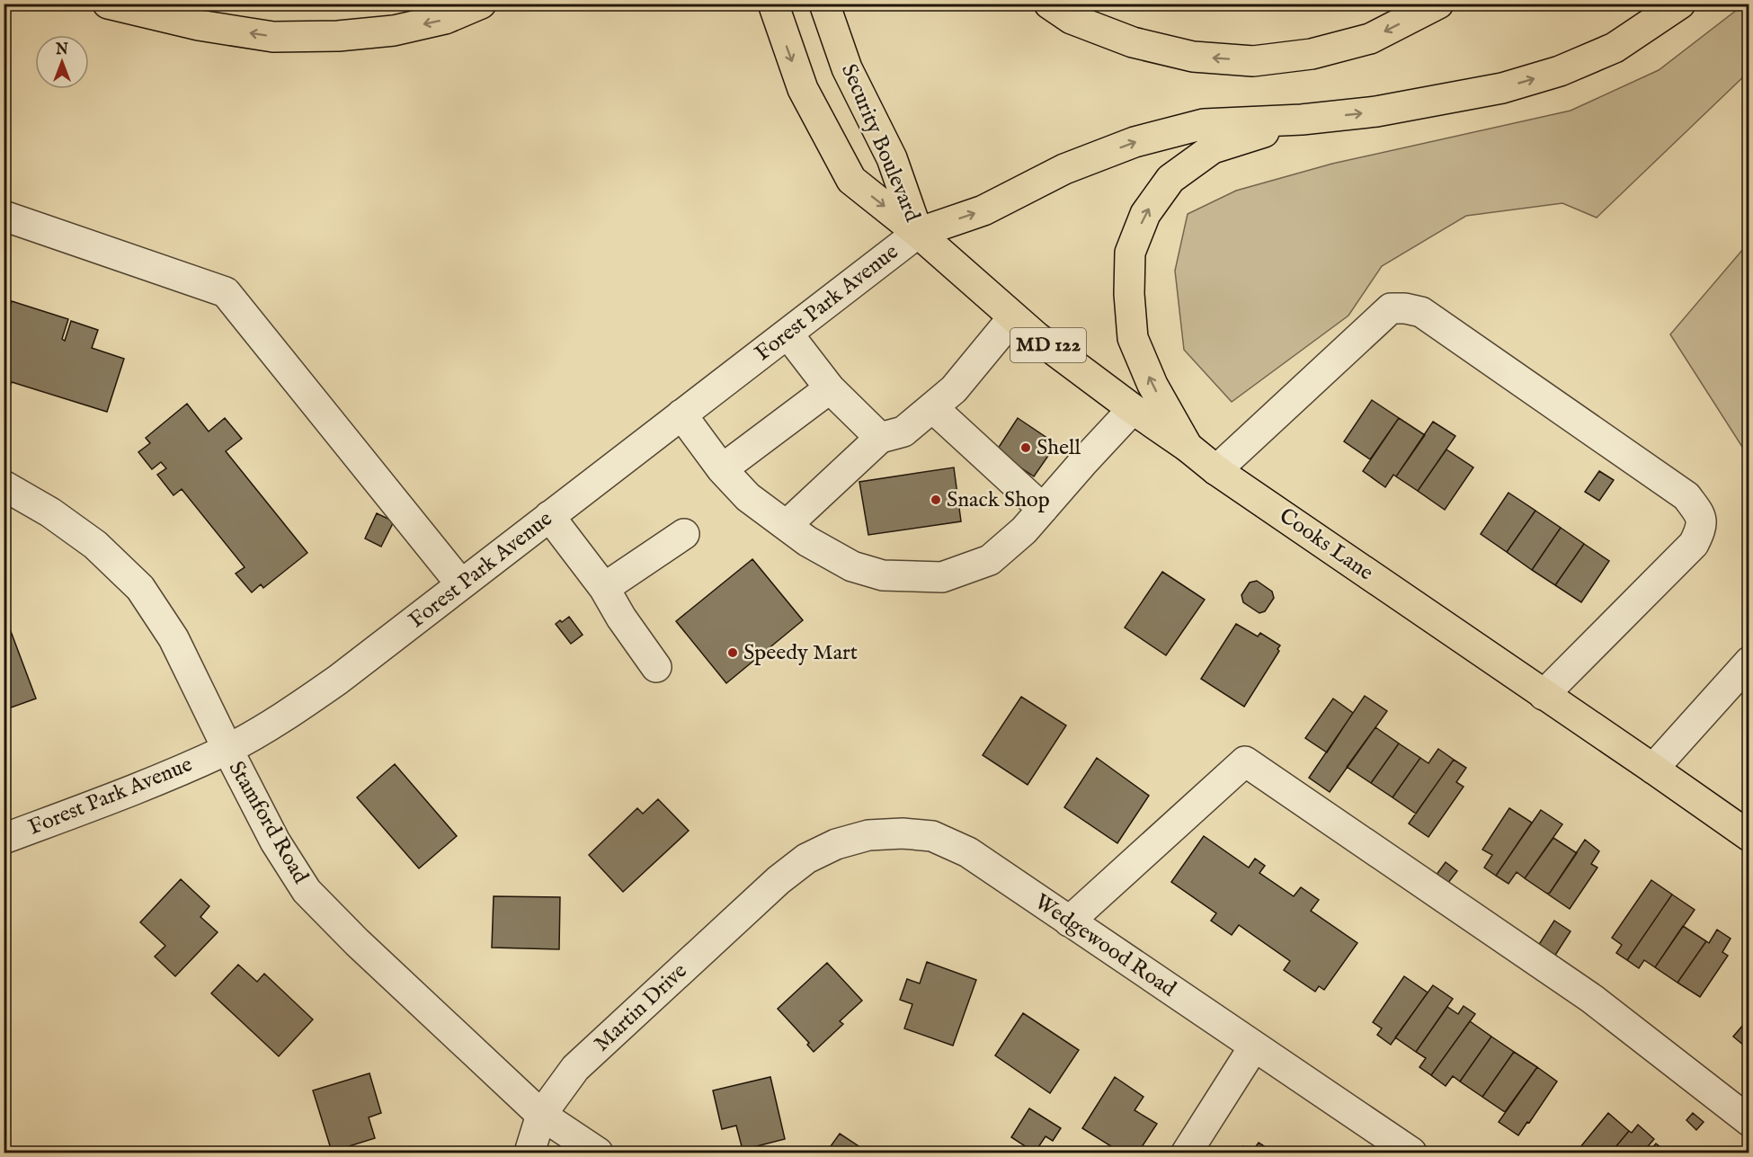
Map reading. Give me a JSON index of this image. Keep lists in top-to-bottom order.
{
  "streets": {
    "main road": ["Security Boulevard", "MD 122", "Cooks Lane"],
    "street": [
      "Forest Park Avenue",
      "Stamford Road",
      "Wedgewood Road",
      "Martin Drive"
    ]
  },
  "crossings": [
    ["Security Boulevard", "Forest Park Avenue"],
    ["Security Boulevard", "Cooks Lane"],
    ["Forest Park Avenue", "Cooks Lane"],
    ["Forest Park Avenue", "Stamford Road"],
    ["Stamford Road", "Martin Drive"],
    ["Wedgewood Road", "Martin Drive"]
  ],
  "places": ["Shell", "Snack Shop", "Speedy Mart"],
  "north": "top"
}
